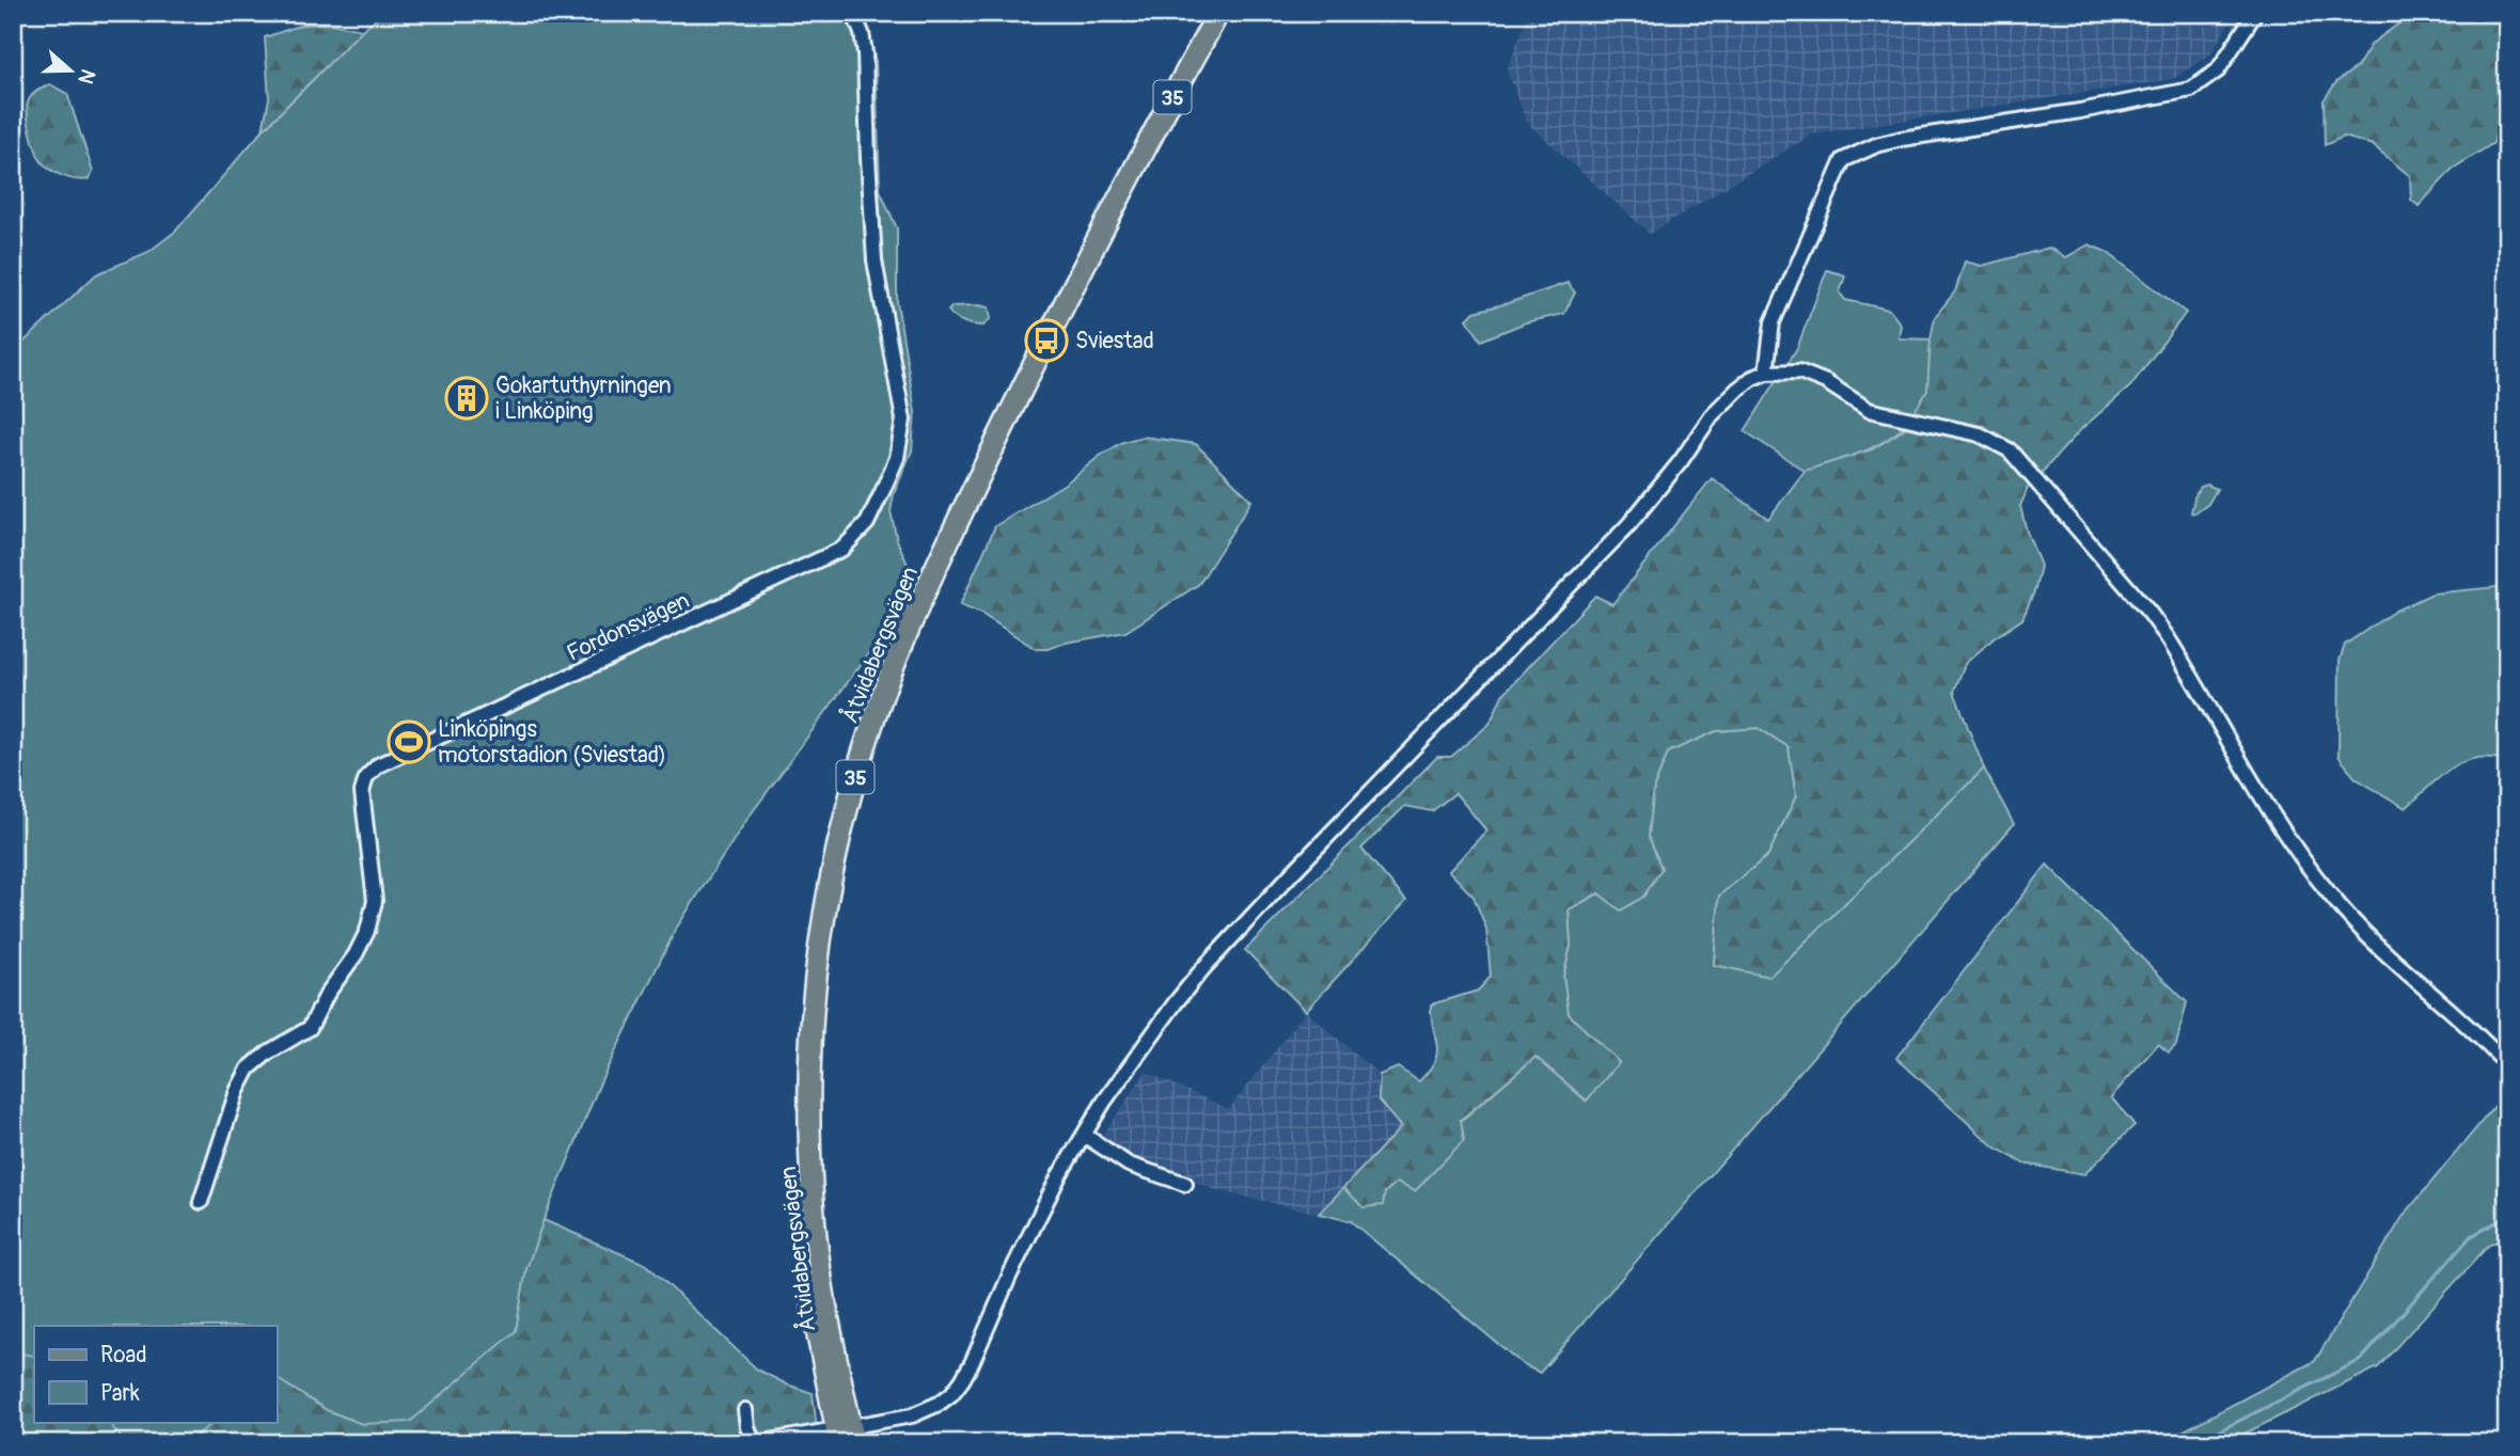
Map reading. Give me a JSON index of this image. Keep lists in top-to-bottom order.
{
  "streets": {
    "main road": ["35", "Åtvidabergsvägen"],
    "street": ["Fordonsvägen"]
  },
  "places": {
    "bus stop": ["Sviestad"],
    "building": ["Gokartuthyrningen i Linköping"],
    "sports": ["Linköpings motorstadion (Sviestad)"]
  },
  "legend": ["Road", "Park"],
  "north": "right"
}
